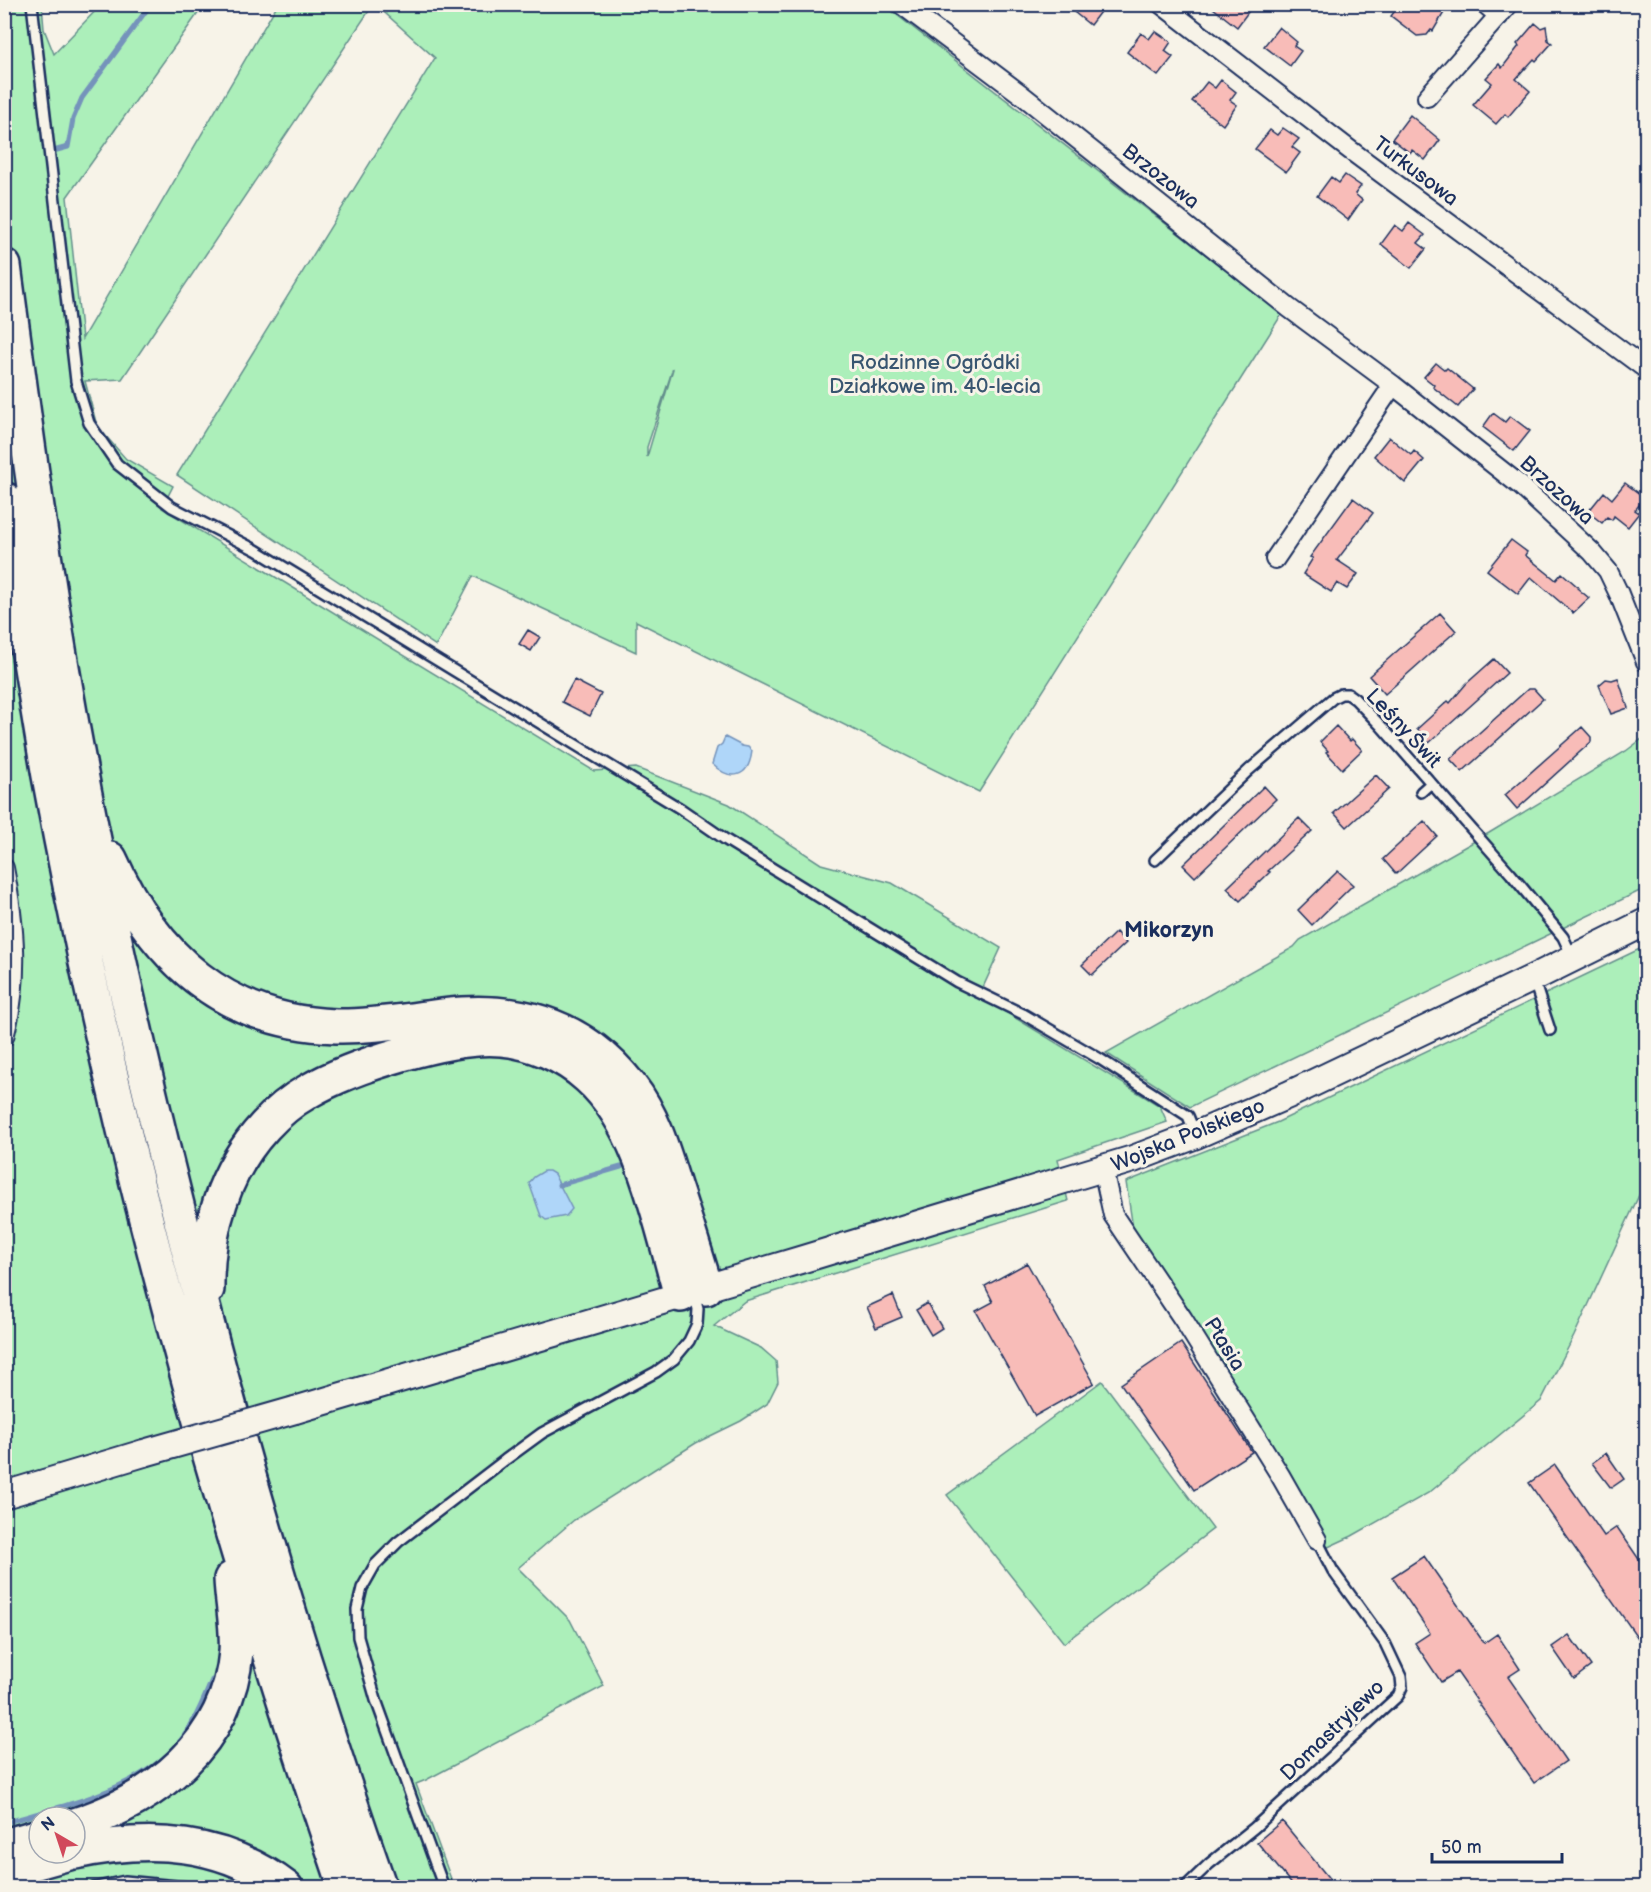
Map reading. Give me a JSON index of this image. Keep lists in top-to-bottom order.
{
  "streets": {
    "street": [
      "Turkusowa",
      "Brzozowa",
      "Wojska Polskiego",
      "Ptasia"
    ],
    "lane": ["Leśny Świt", "Domastryjewo"]
  },
  "crossings": [
    ["Leśny Świt", "Wojska Polskiego"],
    ["Wojska Polskiego", "Ptasia"],
    ["Ptasia", "Domastryjewo"]
  ],
  "districts": ["Mikorzyn"],
  "parks": ["Rodzinne Ogródki Działkowe im. 40-lecia"],
  "scale_bar": "50 m",
  "north": "top left"
}
